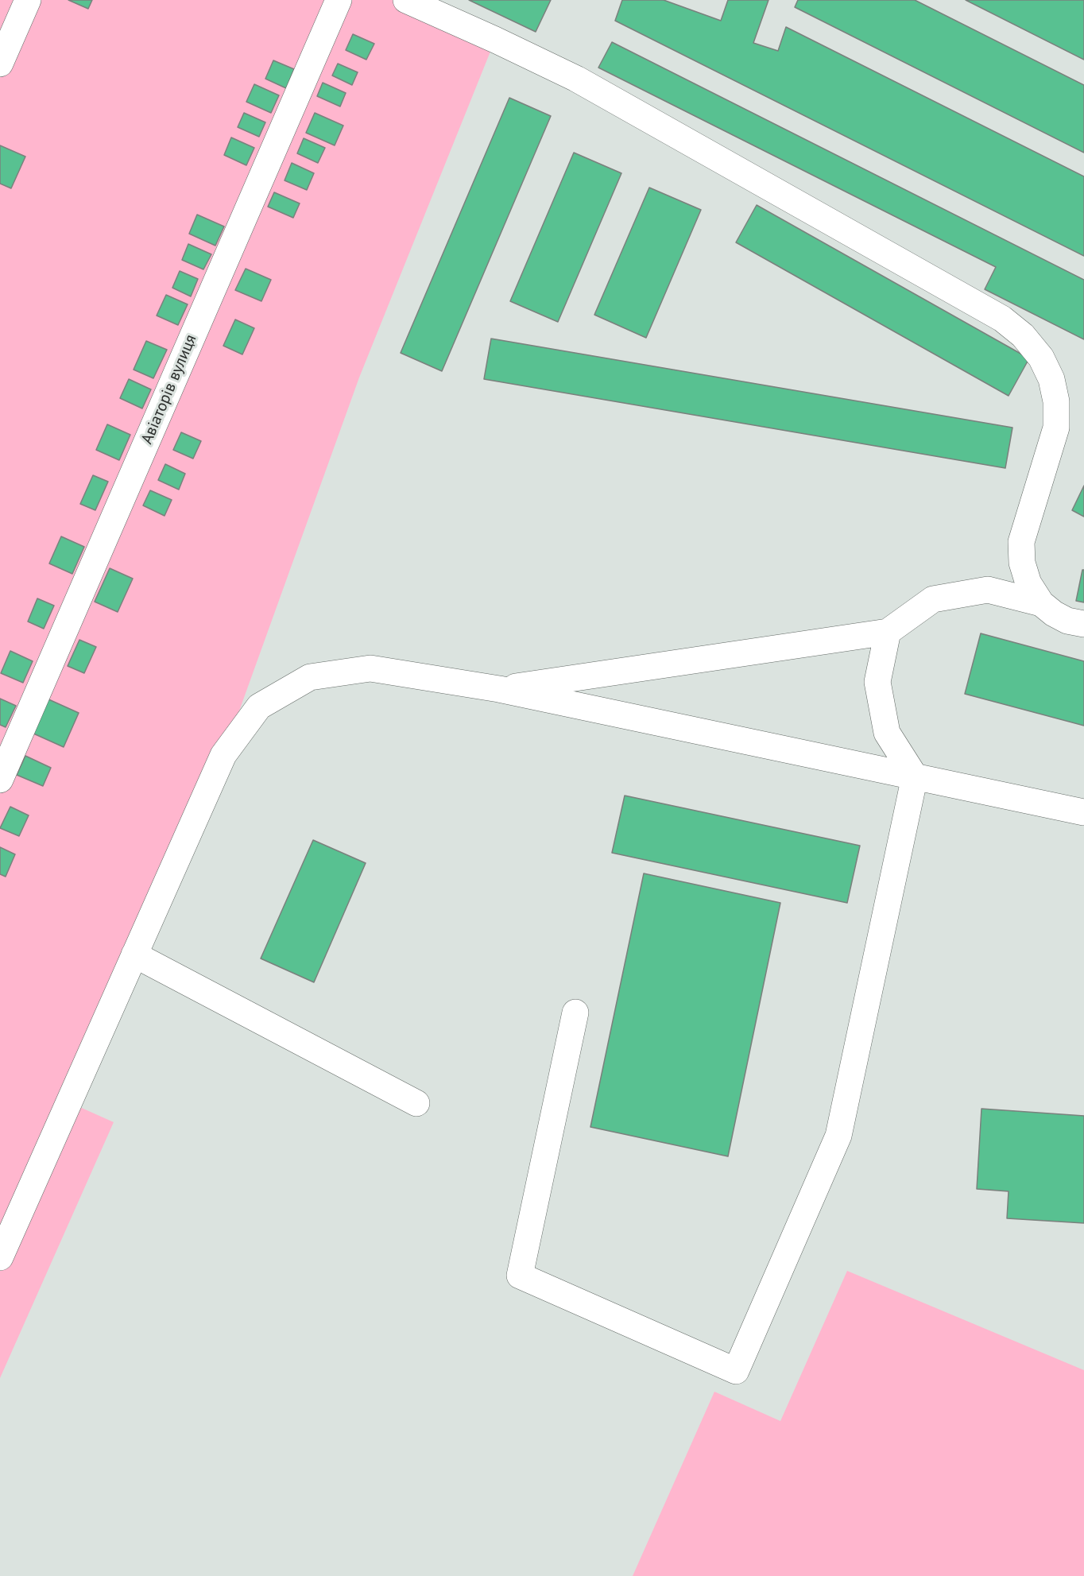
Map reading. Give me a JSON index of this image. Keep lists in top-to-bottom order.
{
  "streets": {
    "street": ["Авіаторів вулиця"]
  }
}
